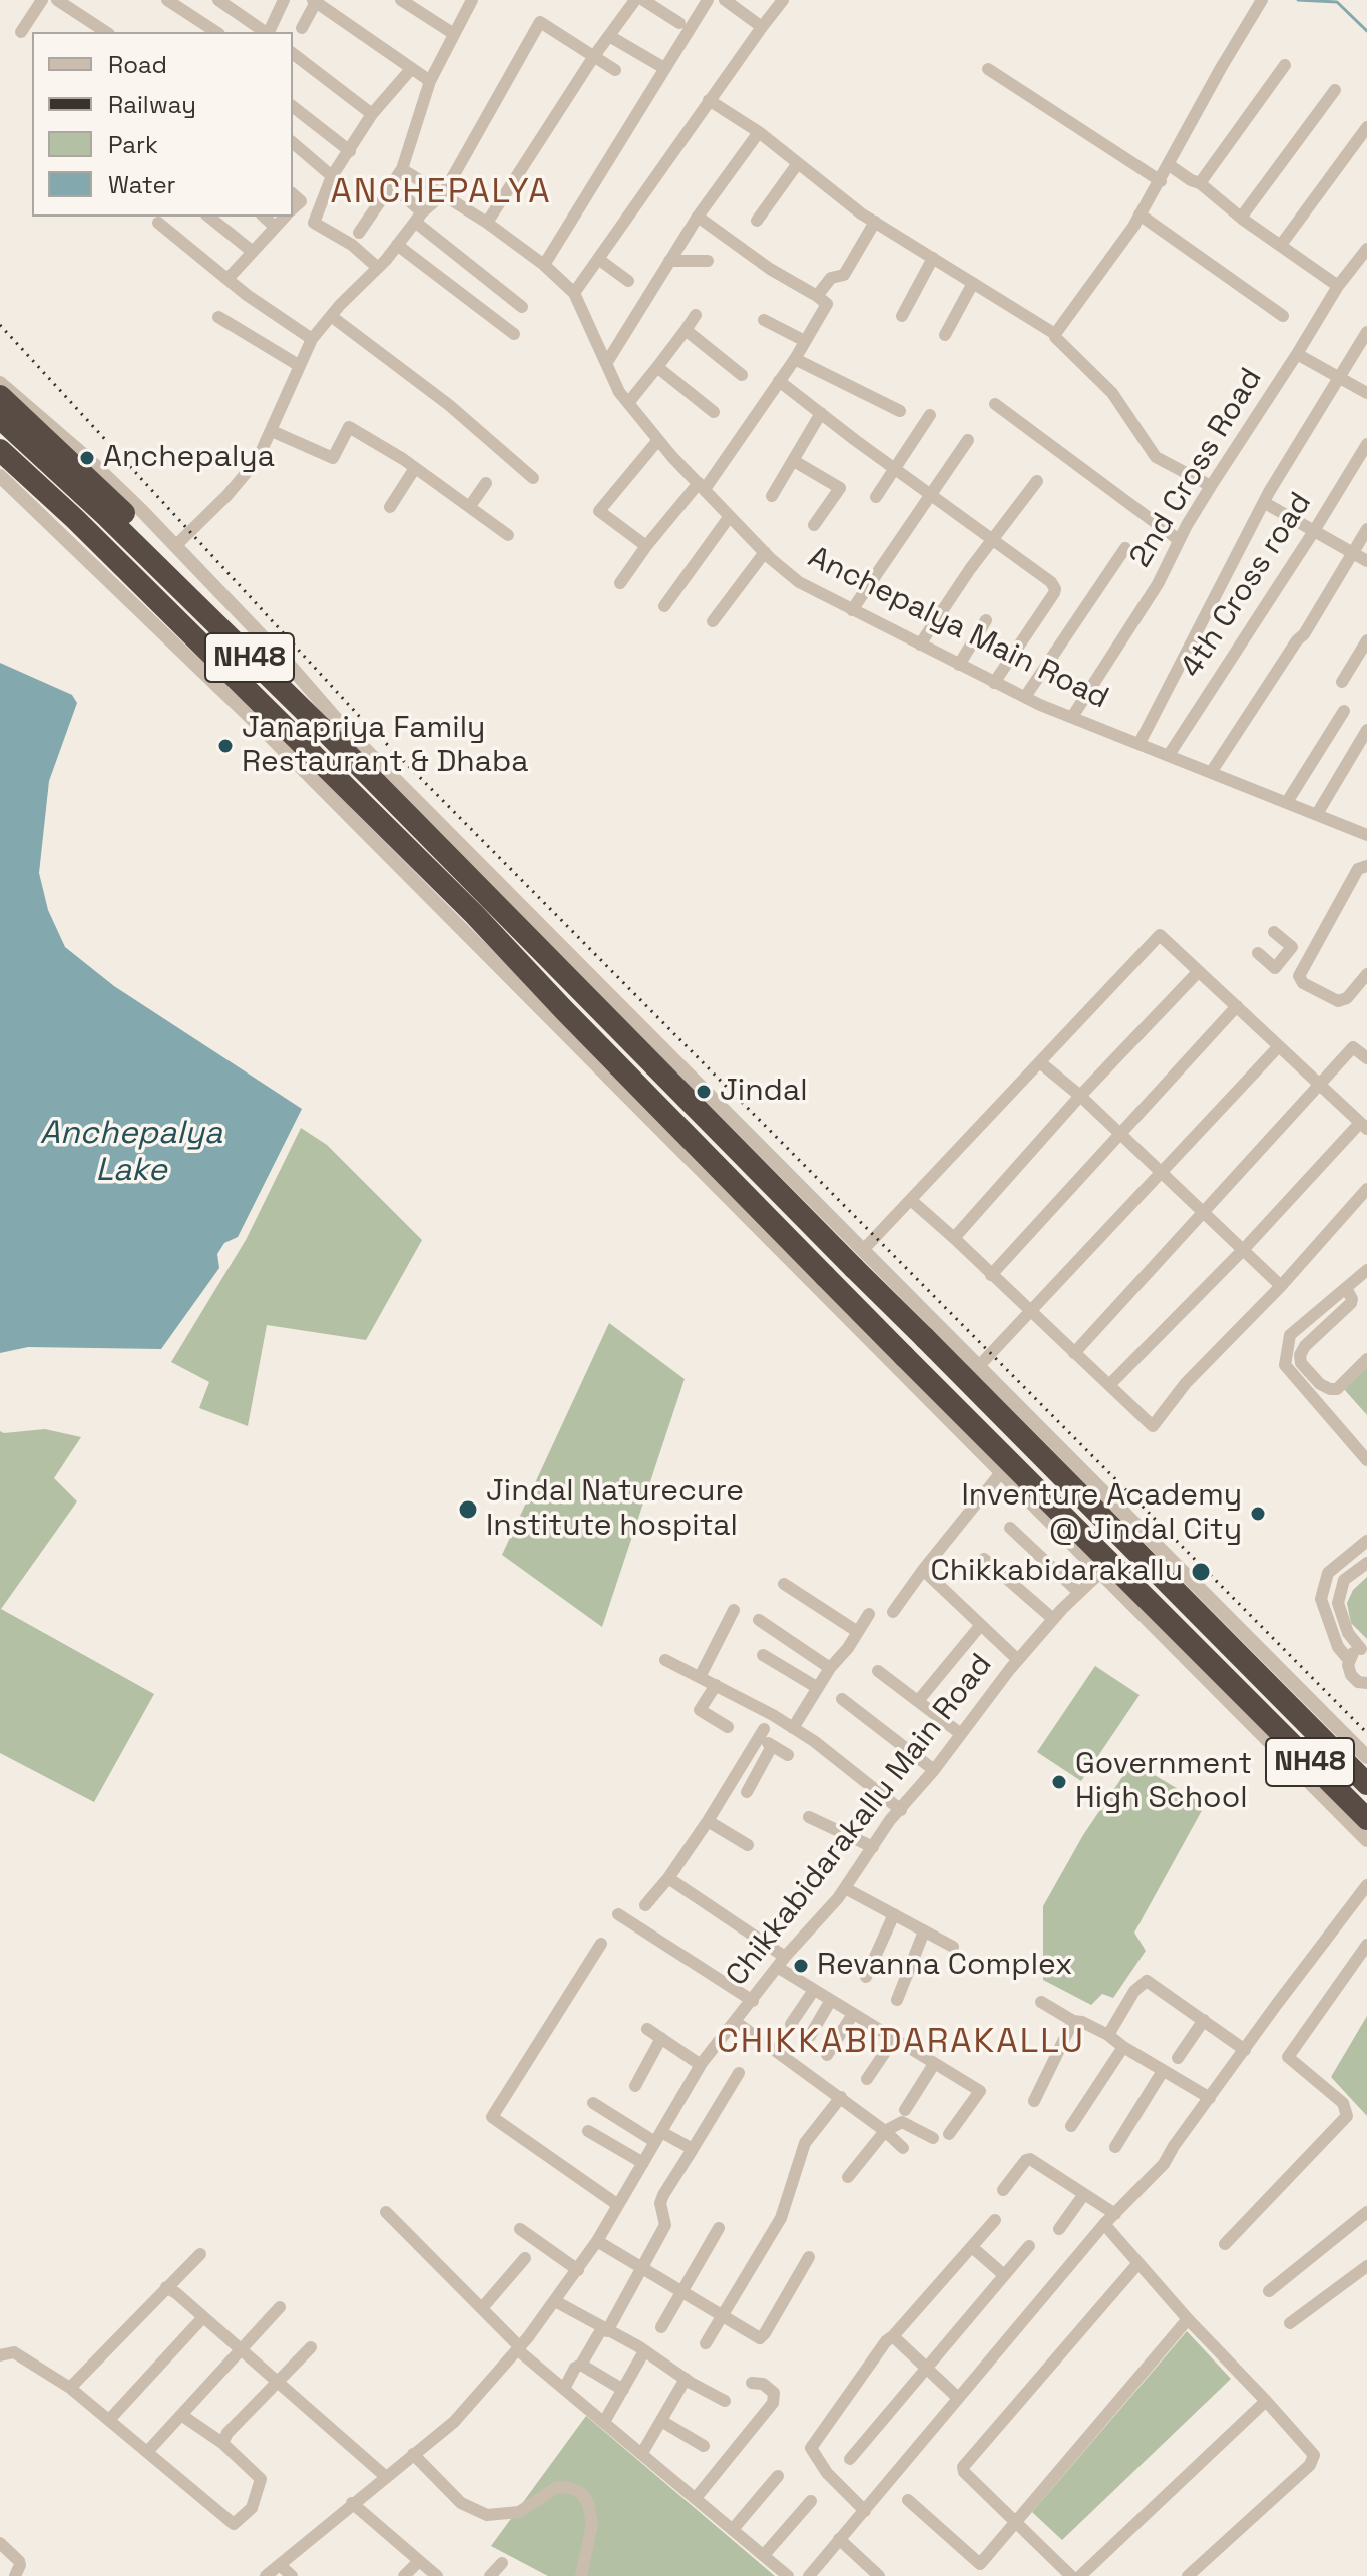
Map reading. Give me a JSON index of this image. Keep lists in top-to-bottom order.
{
  "streets": {
    "highway": ["NH48"],
    "street": [
      "2nd Cross Road",
      "4th Cross road",
      "Anchepalya Main Road",
      "Chikkabidarakallu Main Road"
    ]
  },
  "crossings": [
    ["2nd Cross Road", "Anchepalya Main Road"],
    ["4th Cross road", "Anchepalya Main Road"]
  ],
  "districts": ["ANCHEPALYA", "CHIKKABIDARAKALLU"],
  "water": ["Anchepalya Lake"],
  "places": [
    "Anchepalya",
    "Janapriya Family Restaurant & Dhaba",
    "Jindal",
    "Jindal Naturecure Institute hospital",
    "Inventure Academy @ Jindal City",
    "Chikkabidarakallu",
    "Government High School",
    "Revanna Complex"
  ],
  "legend": [
    "Road",
    "Railway",
    "Park",
    "Water"
  ]
}
